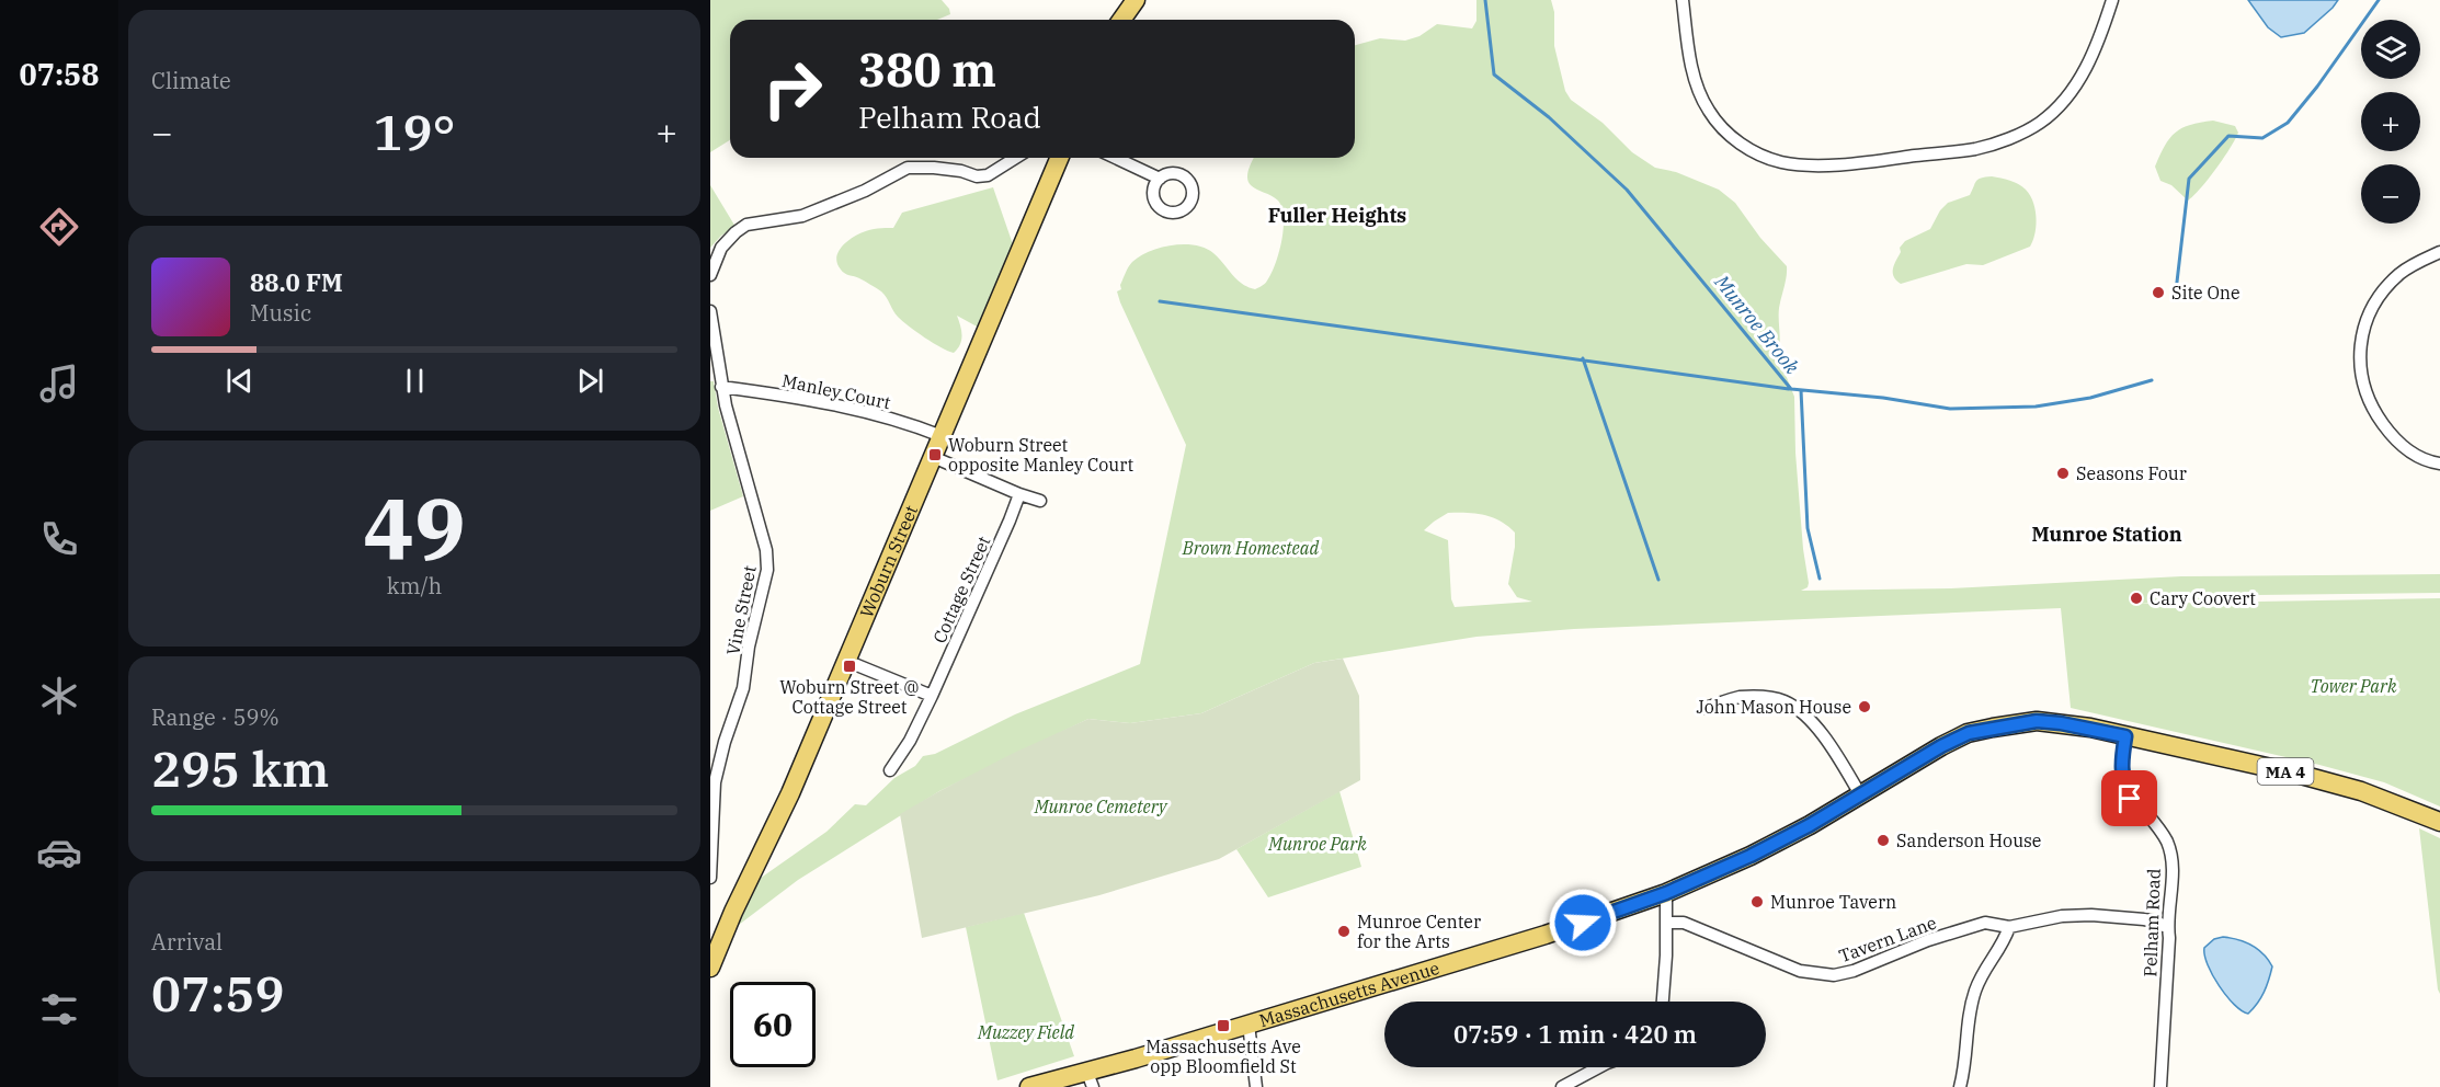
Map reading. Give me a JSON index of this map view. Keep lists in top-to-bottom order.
{
  "streets": {
    "main road": ["Woburn Street", "MA 4", "Massachusetts Avenue"],
    "street": [
      "Manley Court",
      "Cottage Street",
      "Vine Street",
      "Pelham Road",
      "Tavern Lane"
    ]
  },
  "crossings": [
    ["Manley Court", "Woburn Street"],
    ["Manley Court", "Vine Street"],
    ["Pelham Road", "Tavern Lane"],
    ["Pelham Road", "Massachusetts Avenue"]
  ],
  "districts": ["Fuller Heights", "Munroe Station"],
  "water": ["Munroe Brook"],
  "parks": [
    "Brown Homestead",
    "Tower Park",
    "Munroe Cemetery",
    "Munroe Park",
    "Muzzey Field"
  ],
  "places": {
    "other": [
      "Site One",
      "Seasons Four",
      "Cary Coovert",
      "John Mason House",
      "Sanderson House",
      "Munroe Tavern",
      "Munroe Center for the Arts"
    ],
    "transit": ["Woburn Street opposite Manley Court", "Woburn Street @ Cottage Street", "Massachusetts Ave opp Bloomfield St"]
  },
  "page": {
    "tabs": "07:58",
    "tile": [
      "Climate",
      ["49", "km/h"],
      ["Range · 59%", "295 km"],
      ["Arrival", "07:59"]
    ],
    "map_buttons": ["+", "−"],
    "turn": ["380 m", "Pelham Road"],
    "heat": ["−", "19°", "+"],
    "song": ["88.0 FM", "Music"],
    "limit": "60",
    "trip": "07:59 · 1 min · 420 m"
  }
}
